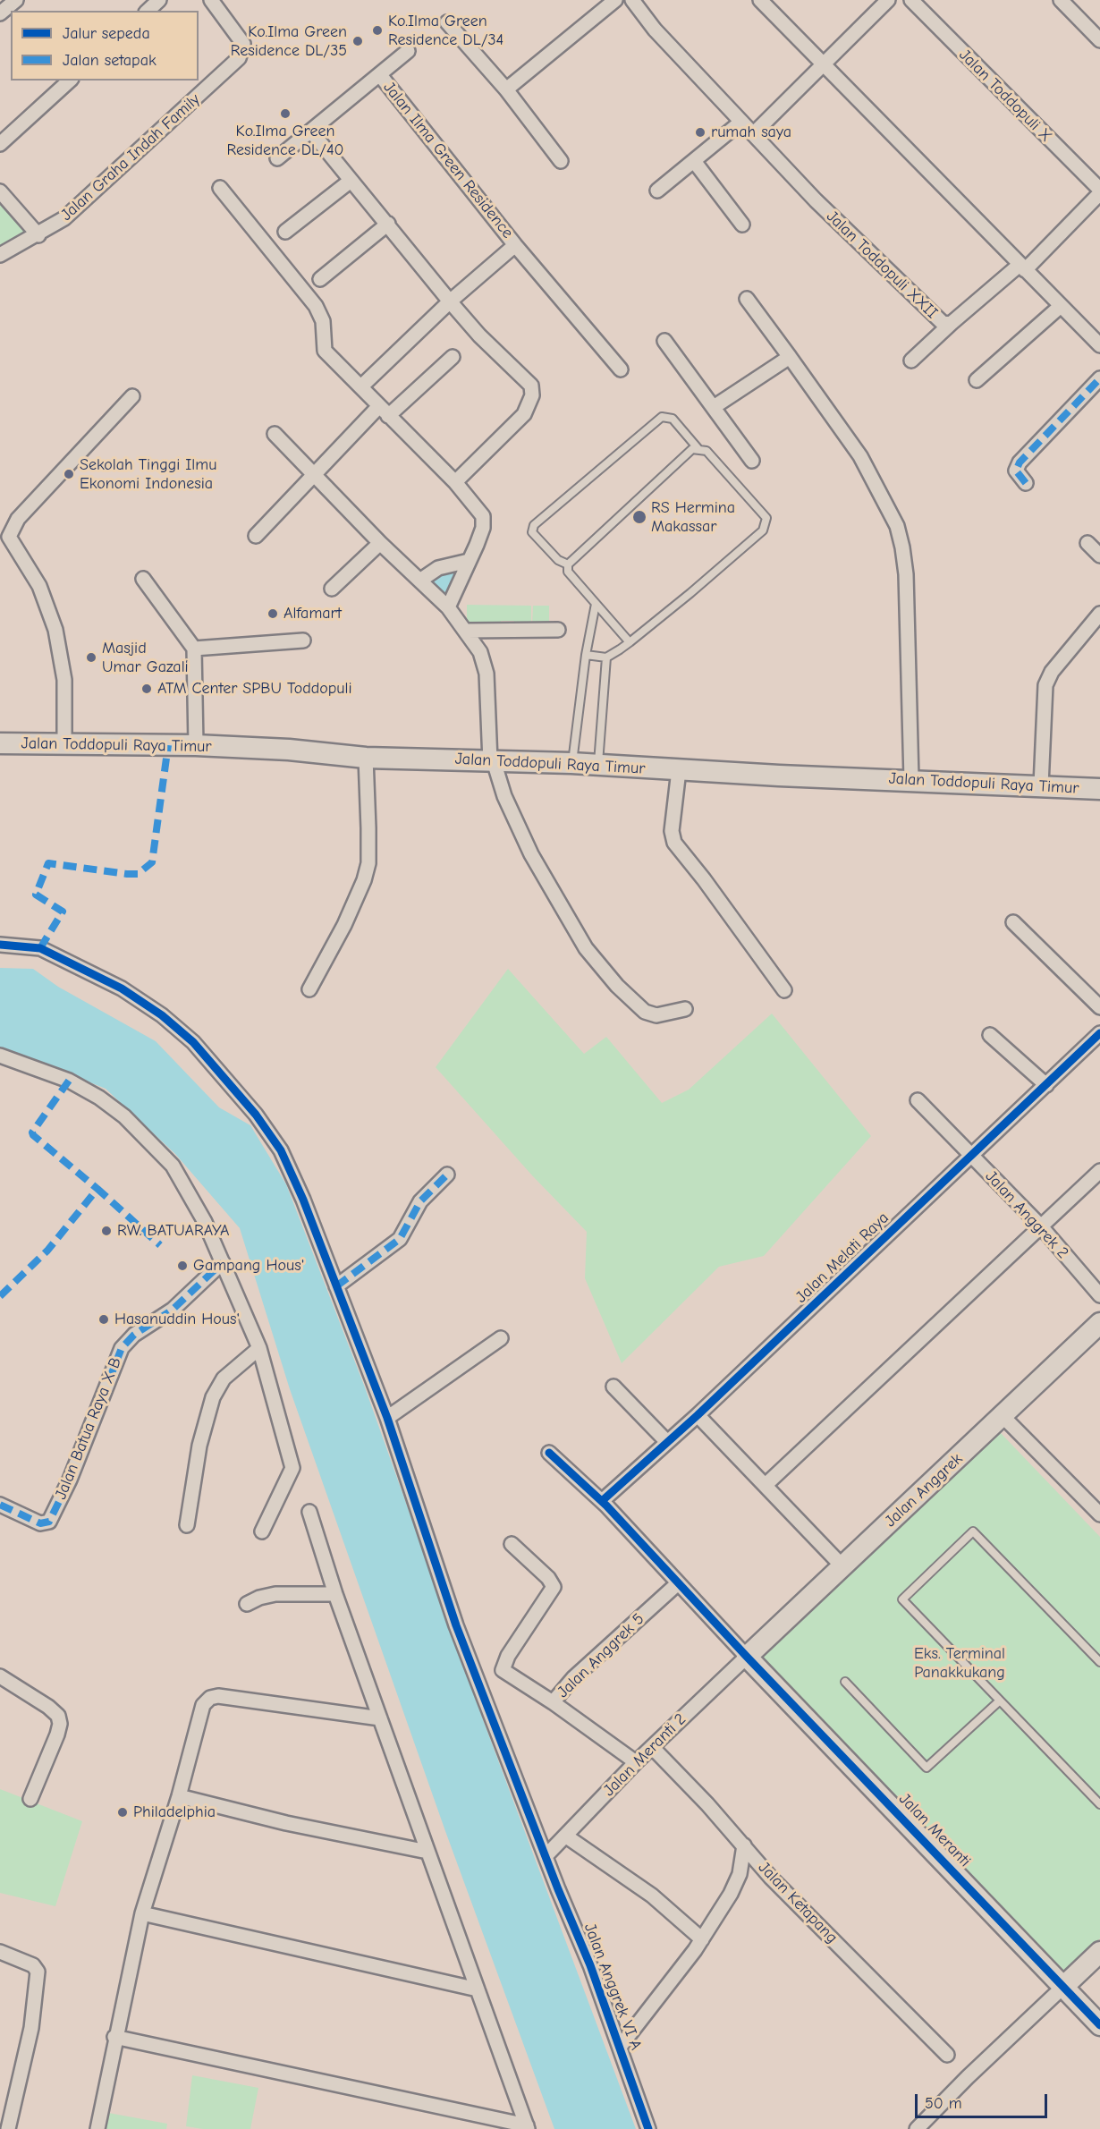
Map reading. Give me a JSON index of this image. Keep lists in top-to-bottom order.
{
  "streets": {
    "main road": ["Jalan Toddopuli Raya Timur", "Jalan Anggrek", "Jalan Meranti"],
    "street": [
      "Jalan Toddopuli X",
      "Jalan Graha Indah Family",
      "Jalan Ilma Green Residence",
      "Jalan Toddopuli XXII",
      "Jalan Anggrek 2",
      "Jalan Melati Raya",
      "Jalan Batua Raya X B",
      "Jalan Anggrek 5",
      "Jalan Meranti 2",
      "Jalan Ketapang",
      "Jalan Anggrek VI A"
    ]
  },
  "crossings": [
    ["Jalan Toddopuli X", "Jalan Toddopuli XXII"],
    ["Jalan Anggrek 2", "Jalan Melati Raya"],
    ["Jalan Anggrek", "Jalan Meranti 2"],
    ["Jalan Anggrek", "Jalan Meranti"],
    ["Jalan Anggrek 5", "Jalan Meranti 2"],
    ["Jalan Meranti 2", "Jalan Meranti"],
    ["Jalan Meranti 2", "Jalan Ketapang"],
    ["Jalan Meranti 2", "Jalan Anggrek VI A"]
  ],
  "parks": ["Eks. Terminal Panakkukang"],
  "places": [
    "Ko.Ilma Green Residence DL/34",
    "Ko.Ilma Green Residence DL/35",
    "Ko.Ilma Green Residence DL/40",
    "rumah saya",
    "Sekolah Tinggi Ilmu Ekonomi Indonesia",
    "RS Hermina Makassar",
    "Alfamart",
    "Masjid Umar Gazali",
    "ATM Center SPBU Toddopuli",
    "RW. BATUARAYA",
    "Gampang Hous'",
    "Hasanuddin Hous'",
    "Philadelphia"
  ],
  "legend": ["Jalur sepeda", "Jalan setapak"],
  "scale_bar": "50 m"
}
